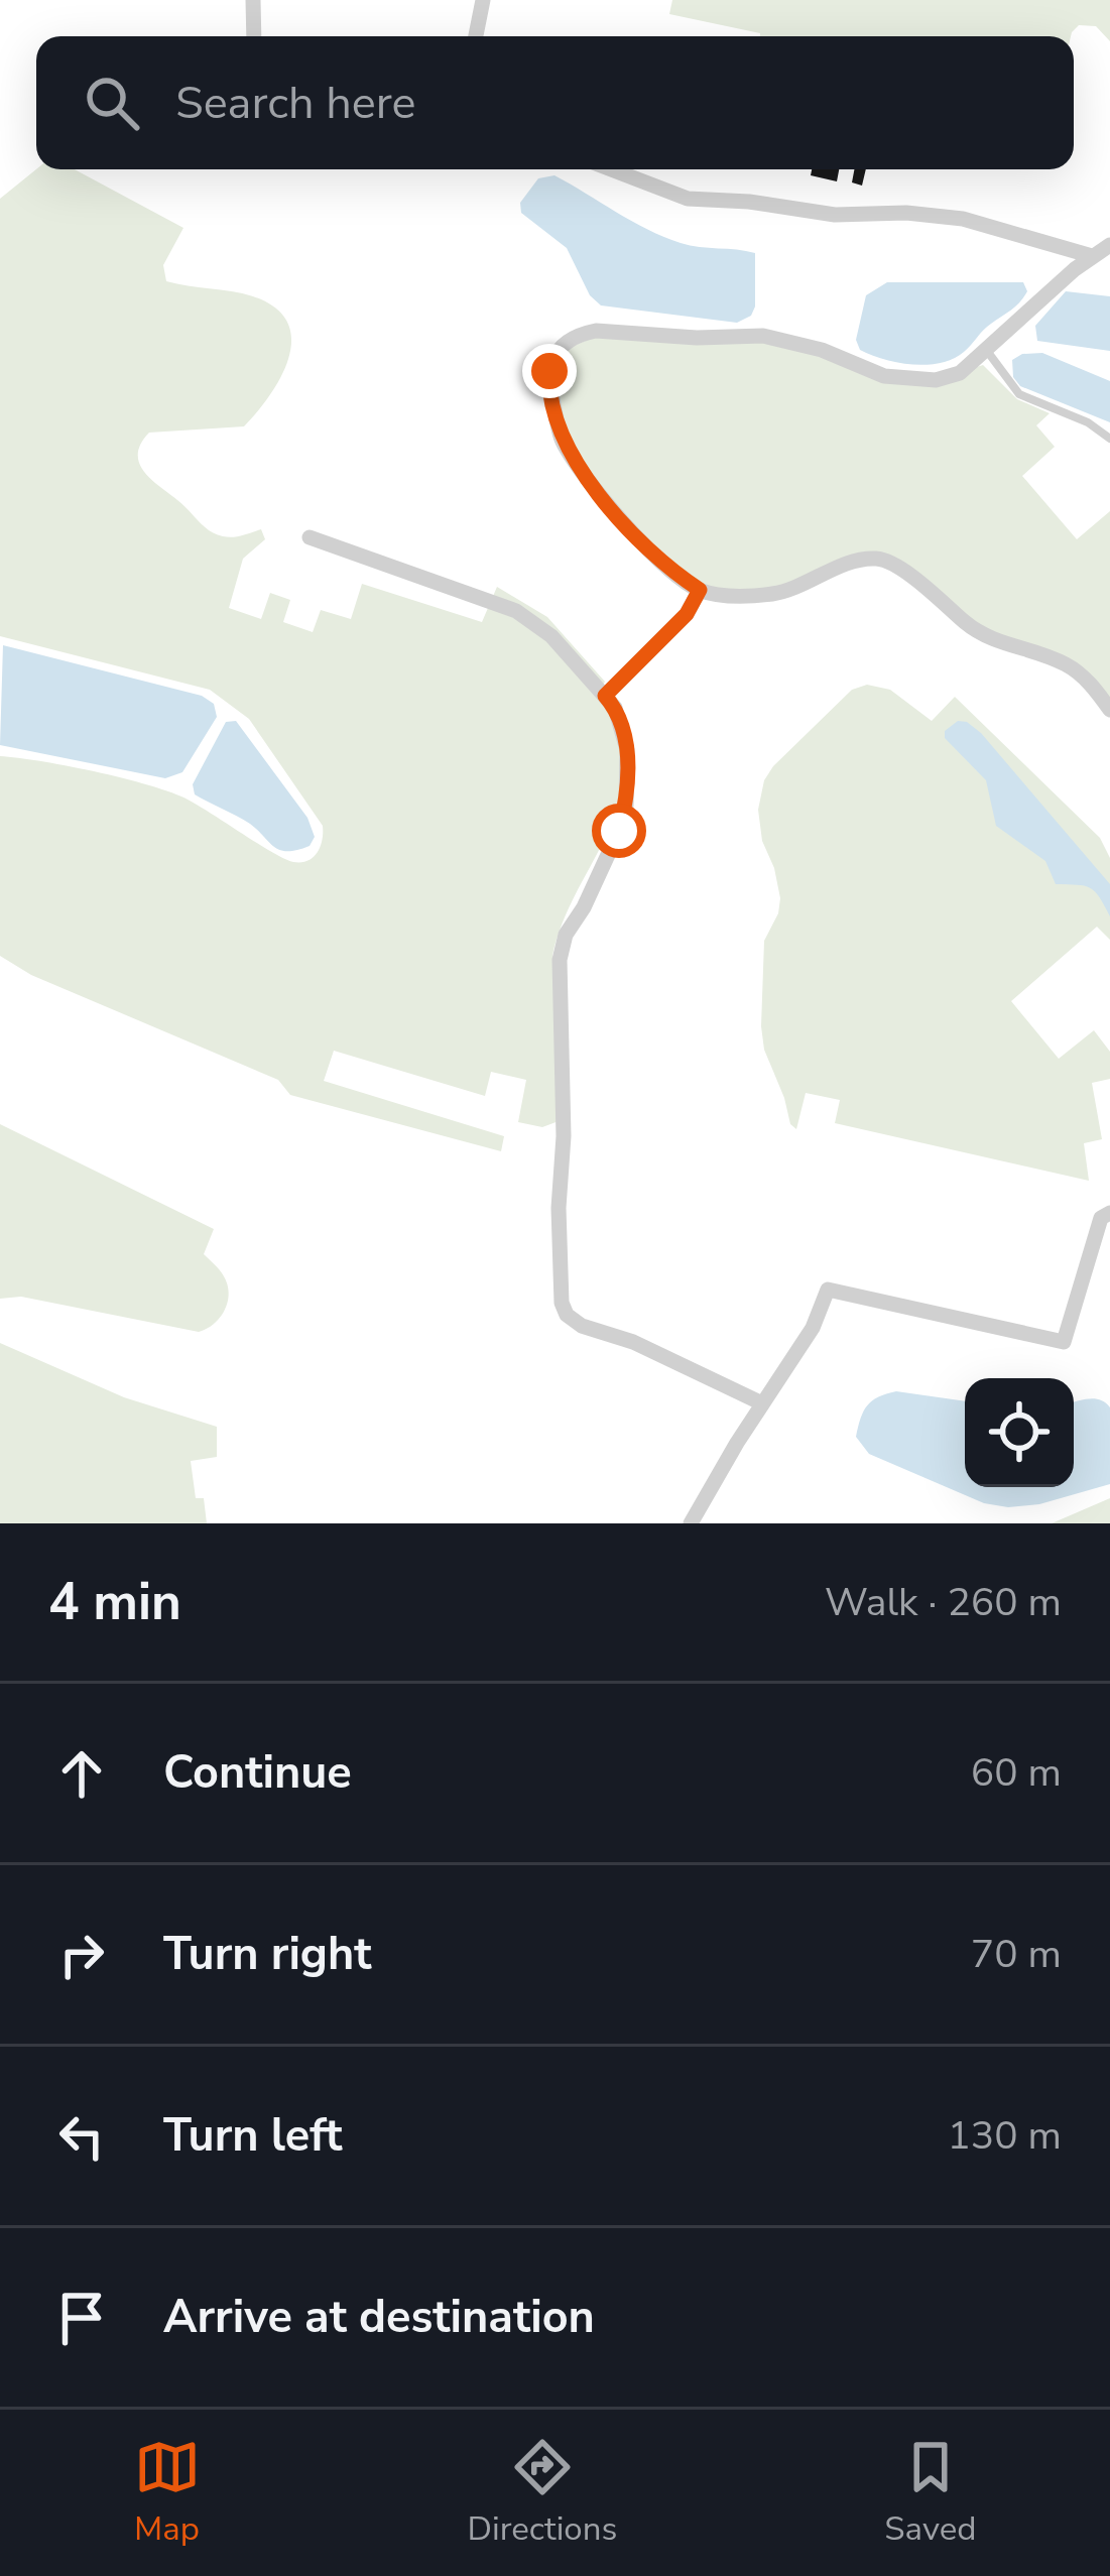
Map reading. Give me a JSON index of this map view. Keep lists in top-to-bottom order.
{
  "page": {
    "search": "Search here",
    "heading": ["4 min", "Walk · 260 m"],
    "list": [
      ["Continue", "60 m"],
      ["Turn right", "70 m"],
      ["Turn left", "130 m"],
      "Arrive at destination"
    ],
    "nav": ["Map", "Directions", "Saved"]
  }
}
